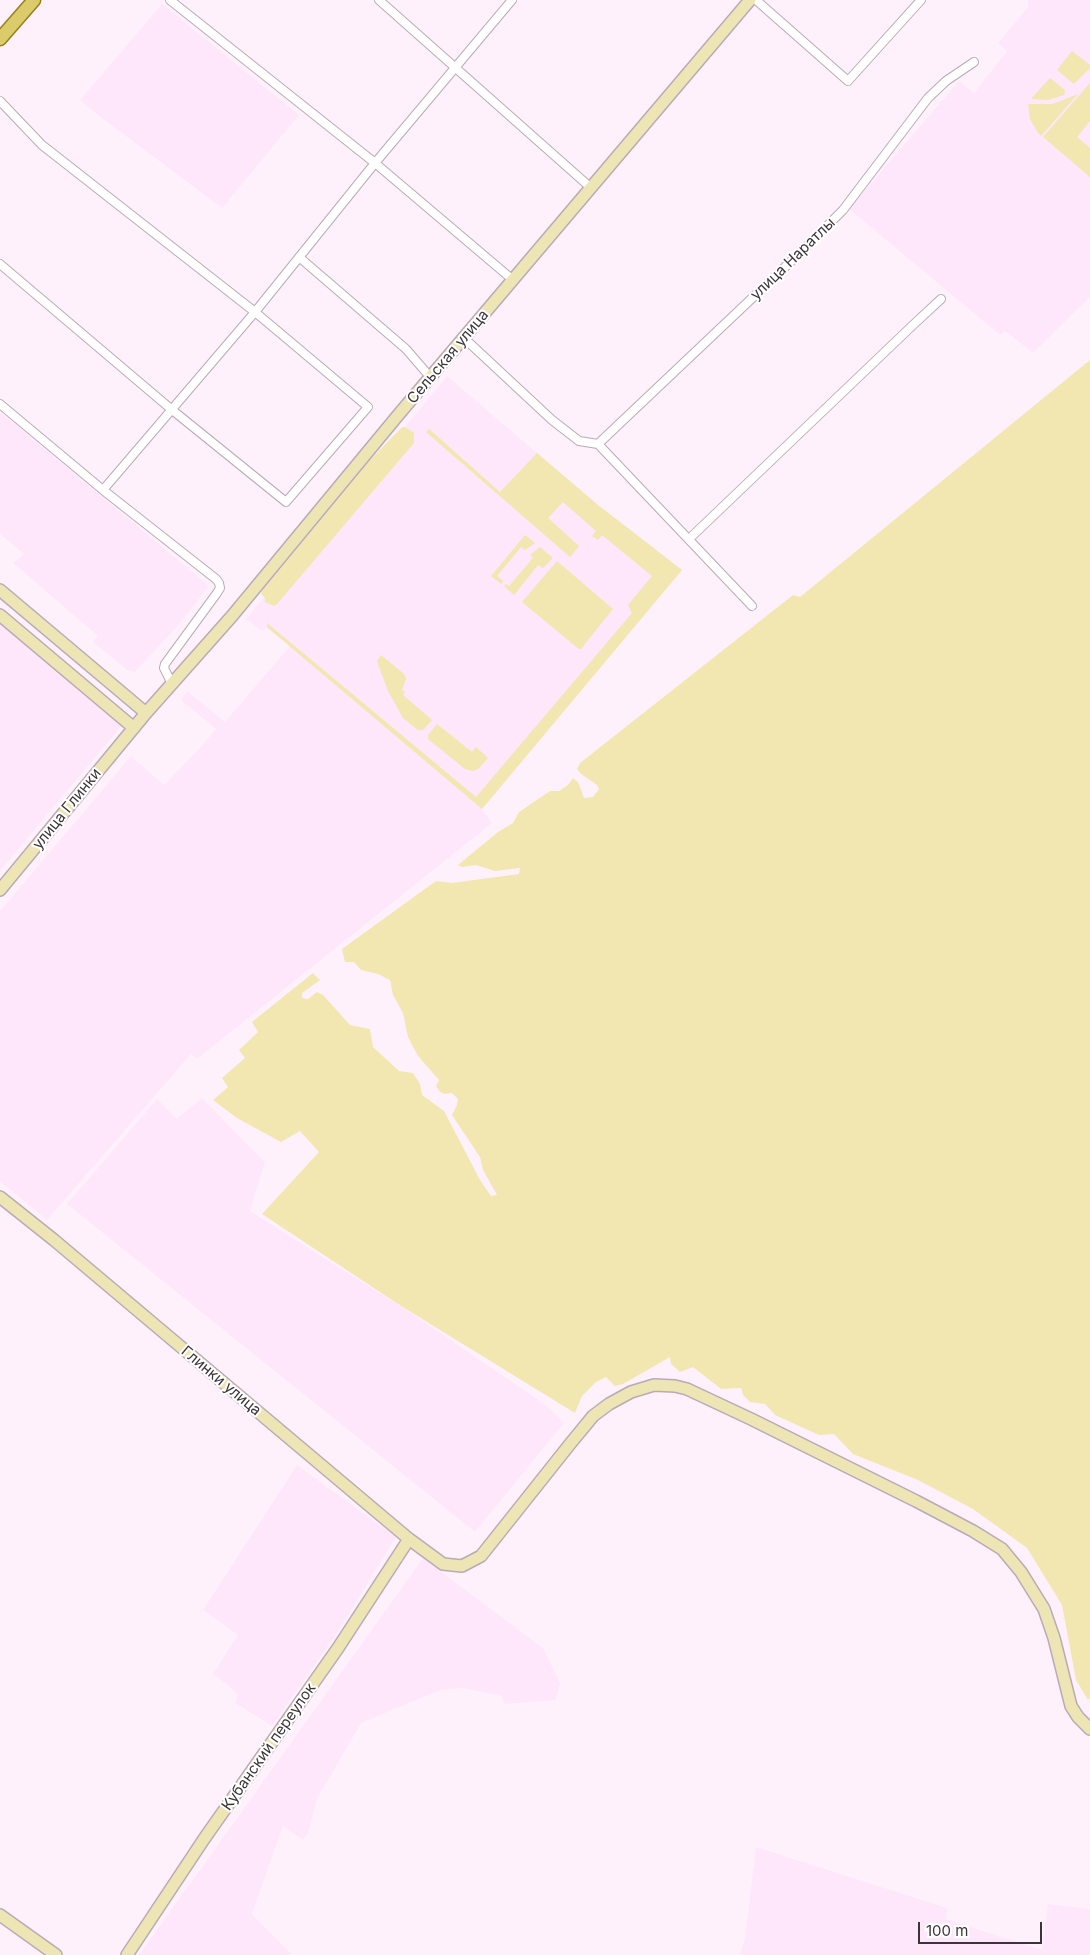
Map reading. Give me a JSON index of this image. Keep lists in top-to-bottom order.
{
  "streets": {
    "main road": [
      "Сельская улица",
      "улица Глинки",
      "Глинки улица",
      "Кубанский переулок"
    ],
    "street": ["улица Наратлы"]
  },
  "crossings": [
    ["Сельская улица", "улица Глинки"],
    ["Глинки улица", "Кубанский переулок"]
  ],
  "scale_bar": "100 m"
}
